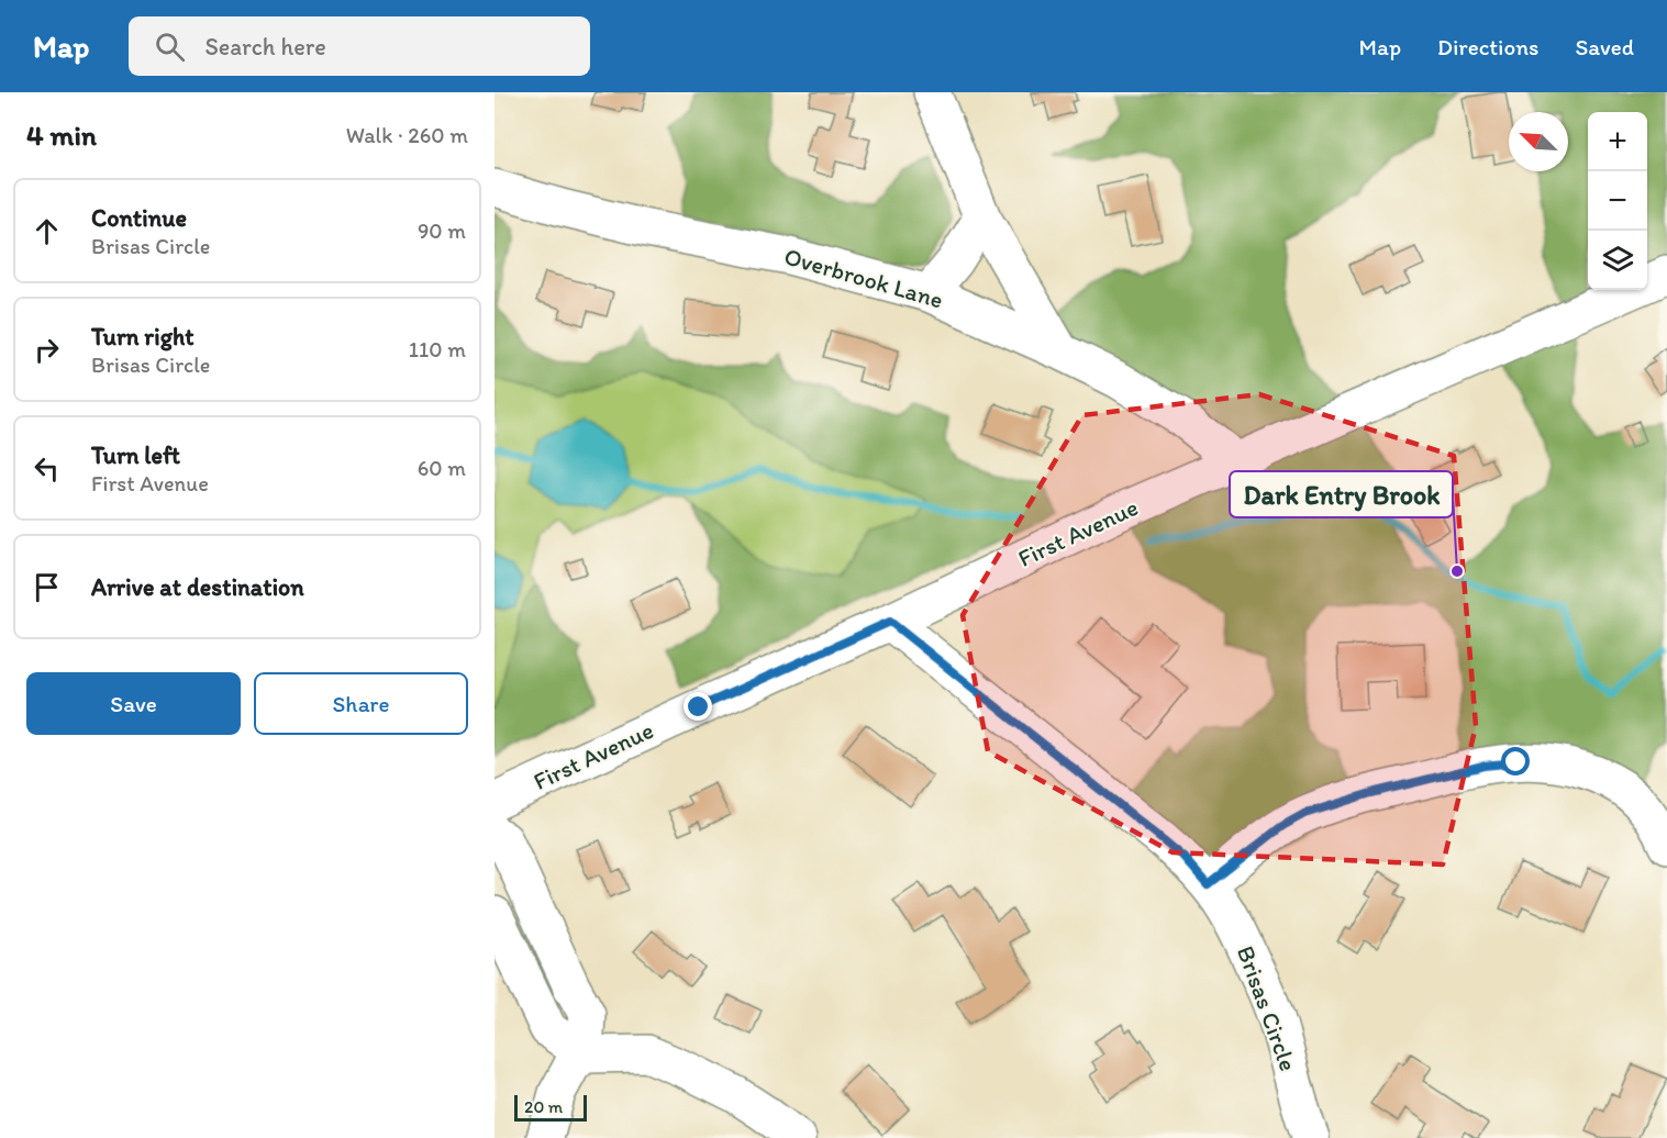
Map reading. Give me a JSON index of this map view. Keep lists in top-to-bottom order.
{
  "streets": {
    "street": ["Overbrook Lane", "First Avenue", "Brisas Circle"]
  },
  "crossings": [
    ["Overbrook Lane", "First Avenue"],
    ["First Avenue", "Brisas Circle"]
  ],
  "places": ["Dark Entry Brook"],
  "scale_bar": "20 m",
  "north": "top left",
  "page": {
    "header": "Map",
    "search": "Search here",
    "nav": ["Map", "Directions", "Saved"],
    "heading": ["4 min", "Walk · 260 m"],
    "map_buttons": ["+", "−"],
    "list": [
      ["Continue", "Brisas Circle", "90 m"],
      ["Turn right", "Brisas Circle", "110 m"],
      ["Turn left", "First Avenue", "60 m"],
      "Arrive at destination"
    ],
    "buttons": ["Save", "Share"],
    "scale": "20 m"
  }
}
